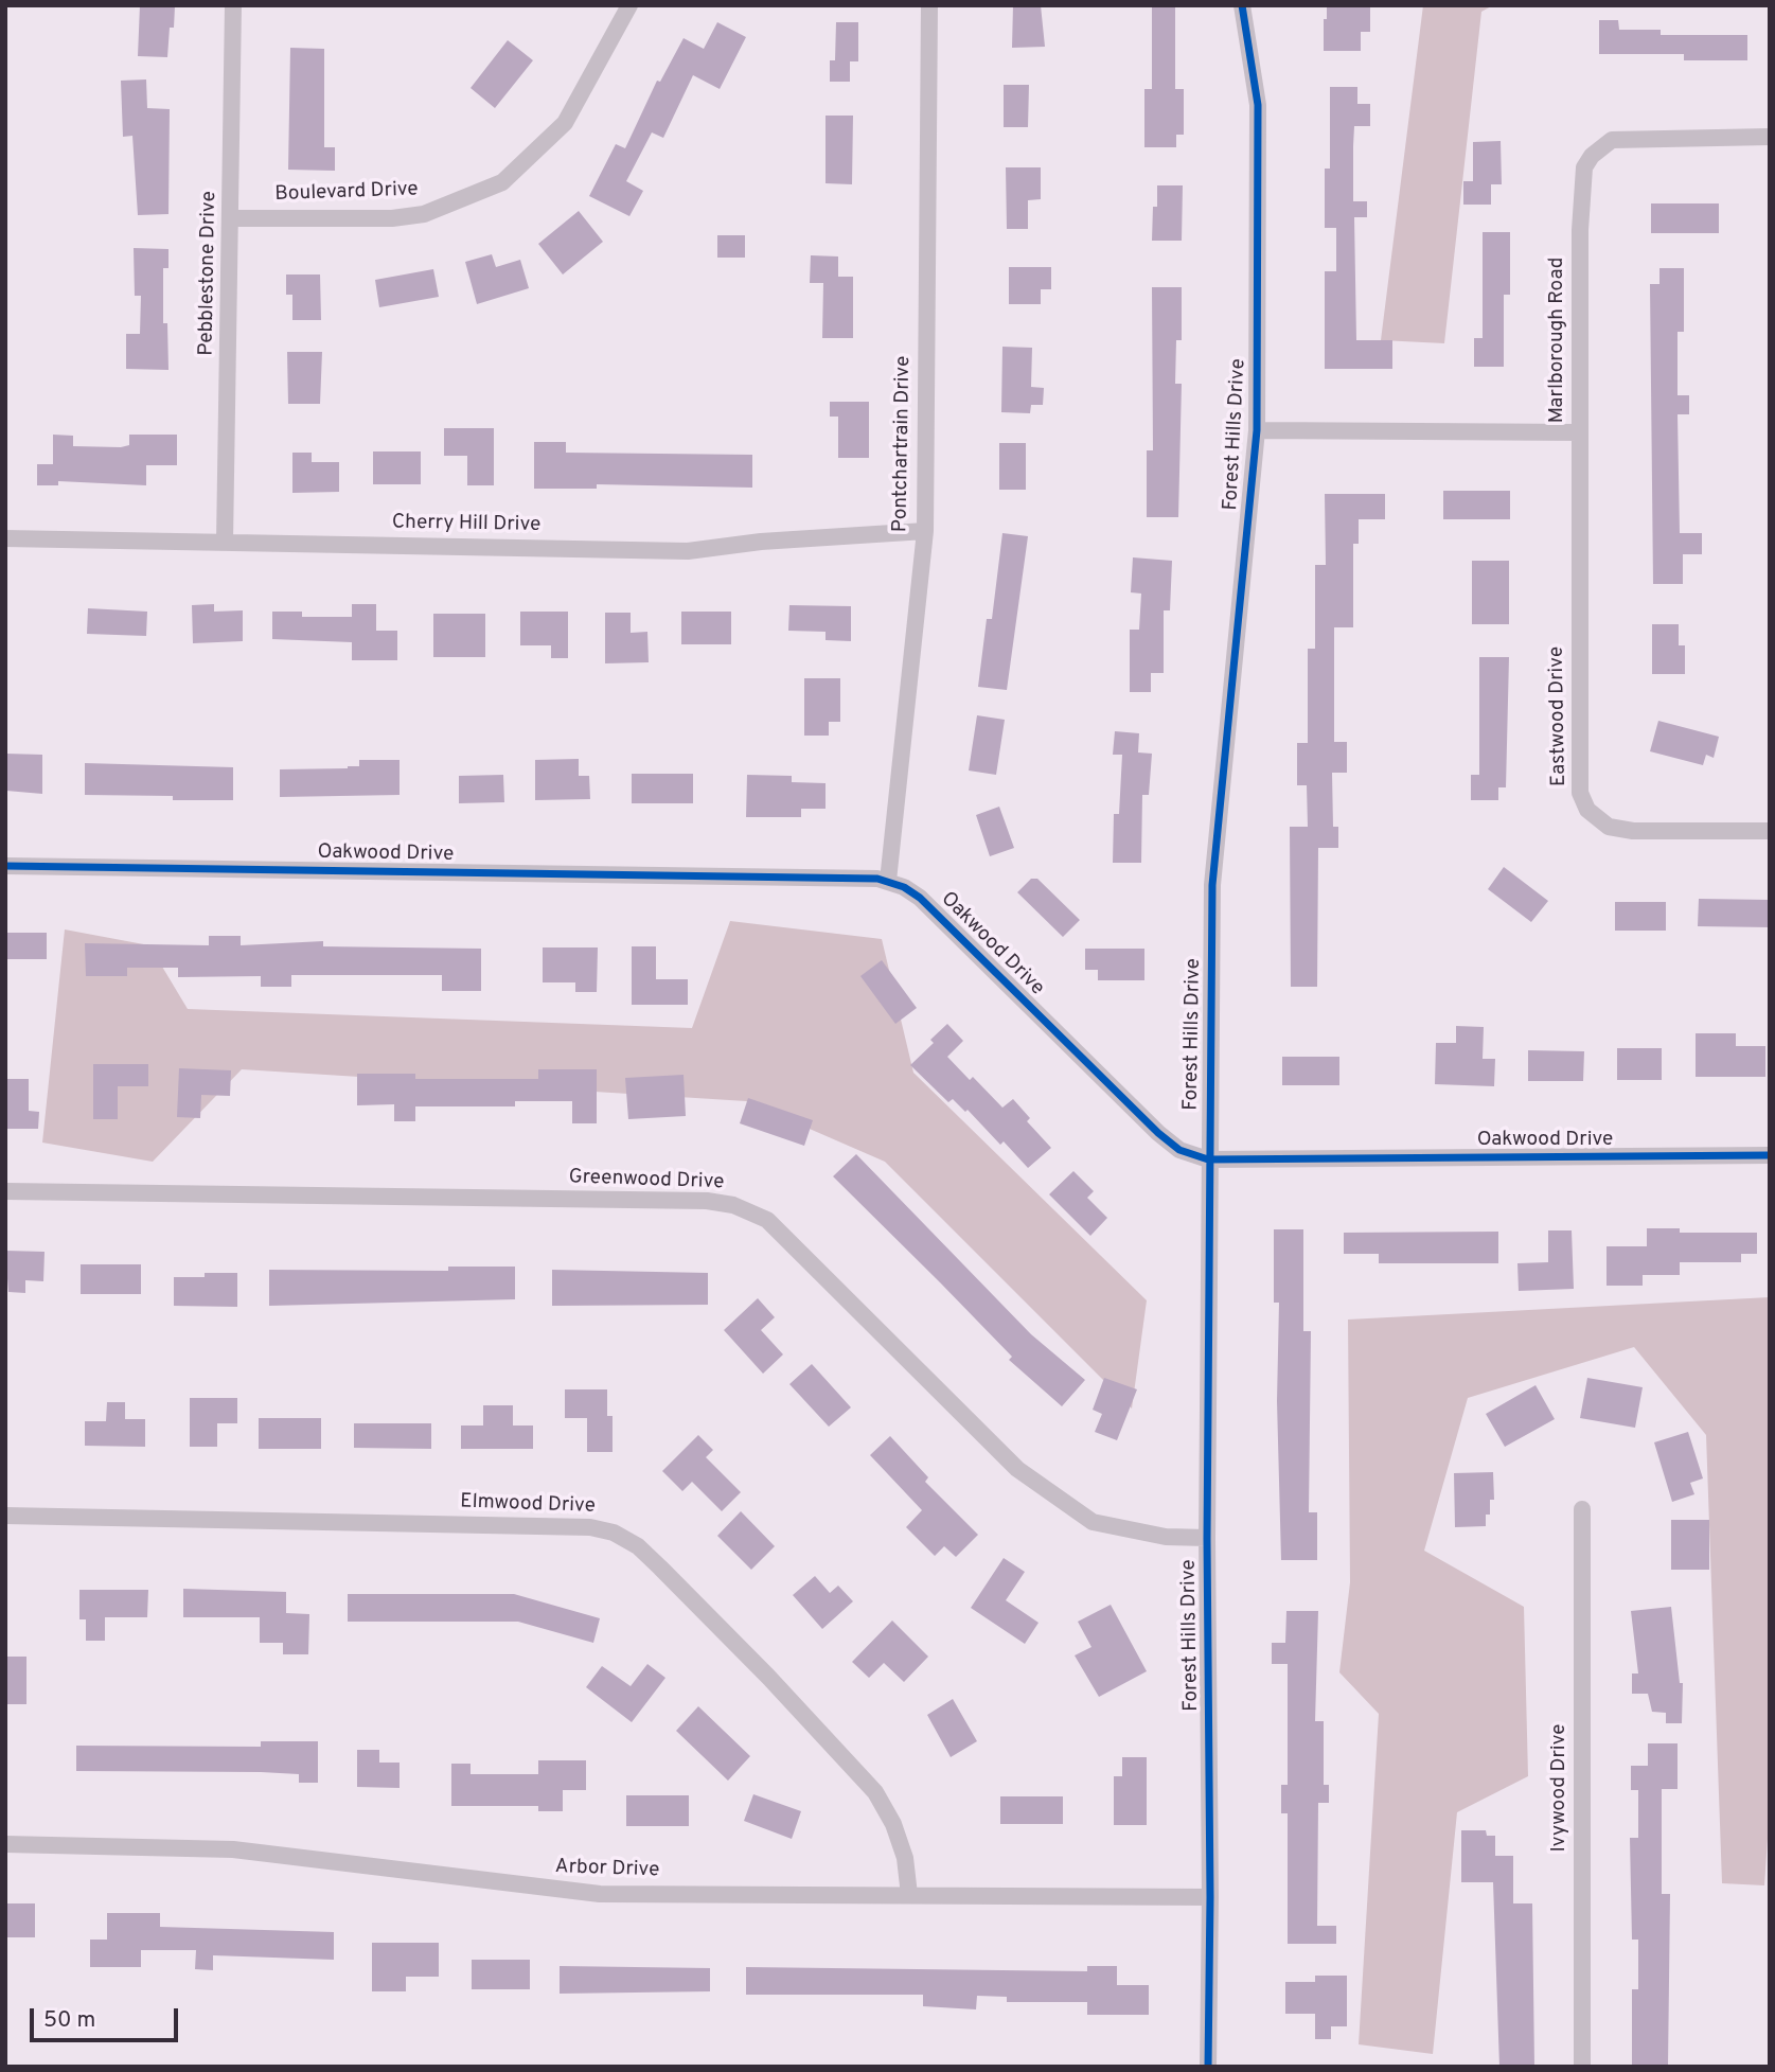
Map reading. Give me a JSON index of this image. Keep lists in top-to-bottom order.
{
  "streets": {
    "street": [
      "Boulevard Drive",
      "Pebblestone Drive",
      "Marlborough Road",
      "Forest Hills Drive",
      "Pontchartrain Drive",
      "Cherry Hill Drive",
      "Eastwood Drive",
      "Oakwood Drive",
      "Greenwood Drive",
      "Elmwood Drive",
      "Ivywood Drive",
      "Arbor Drive"
    ]
  },
  "crossings": [
    ["Boulevard Drive", "Pebblestone Drive"],
    ["Pebblestone Drive", "Cherry Hill Drive"],
    ["Marlborough Road", "Forest Hills Drive"],
    ["Marlborough Road", "Eastwood Drive"],
    ["Forest Hills Drive", "Oakwood Drive"],
    ["Forest Hills Drive", "Greenwood Drive"],
    ["Forest Hills Drive", "Arbor Drive"],
    ["Pontchartrain Drive", "Cherry Hill Drive"],
    ["Pontchartrain Drive", "Oakwood Drive"],
    ["Elmwood Drive", "Arbor Drive"]
  ],
  "scale_bar": "50 m"
}
